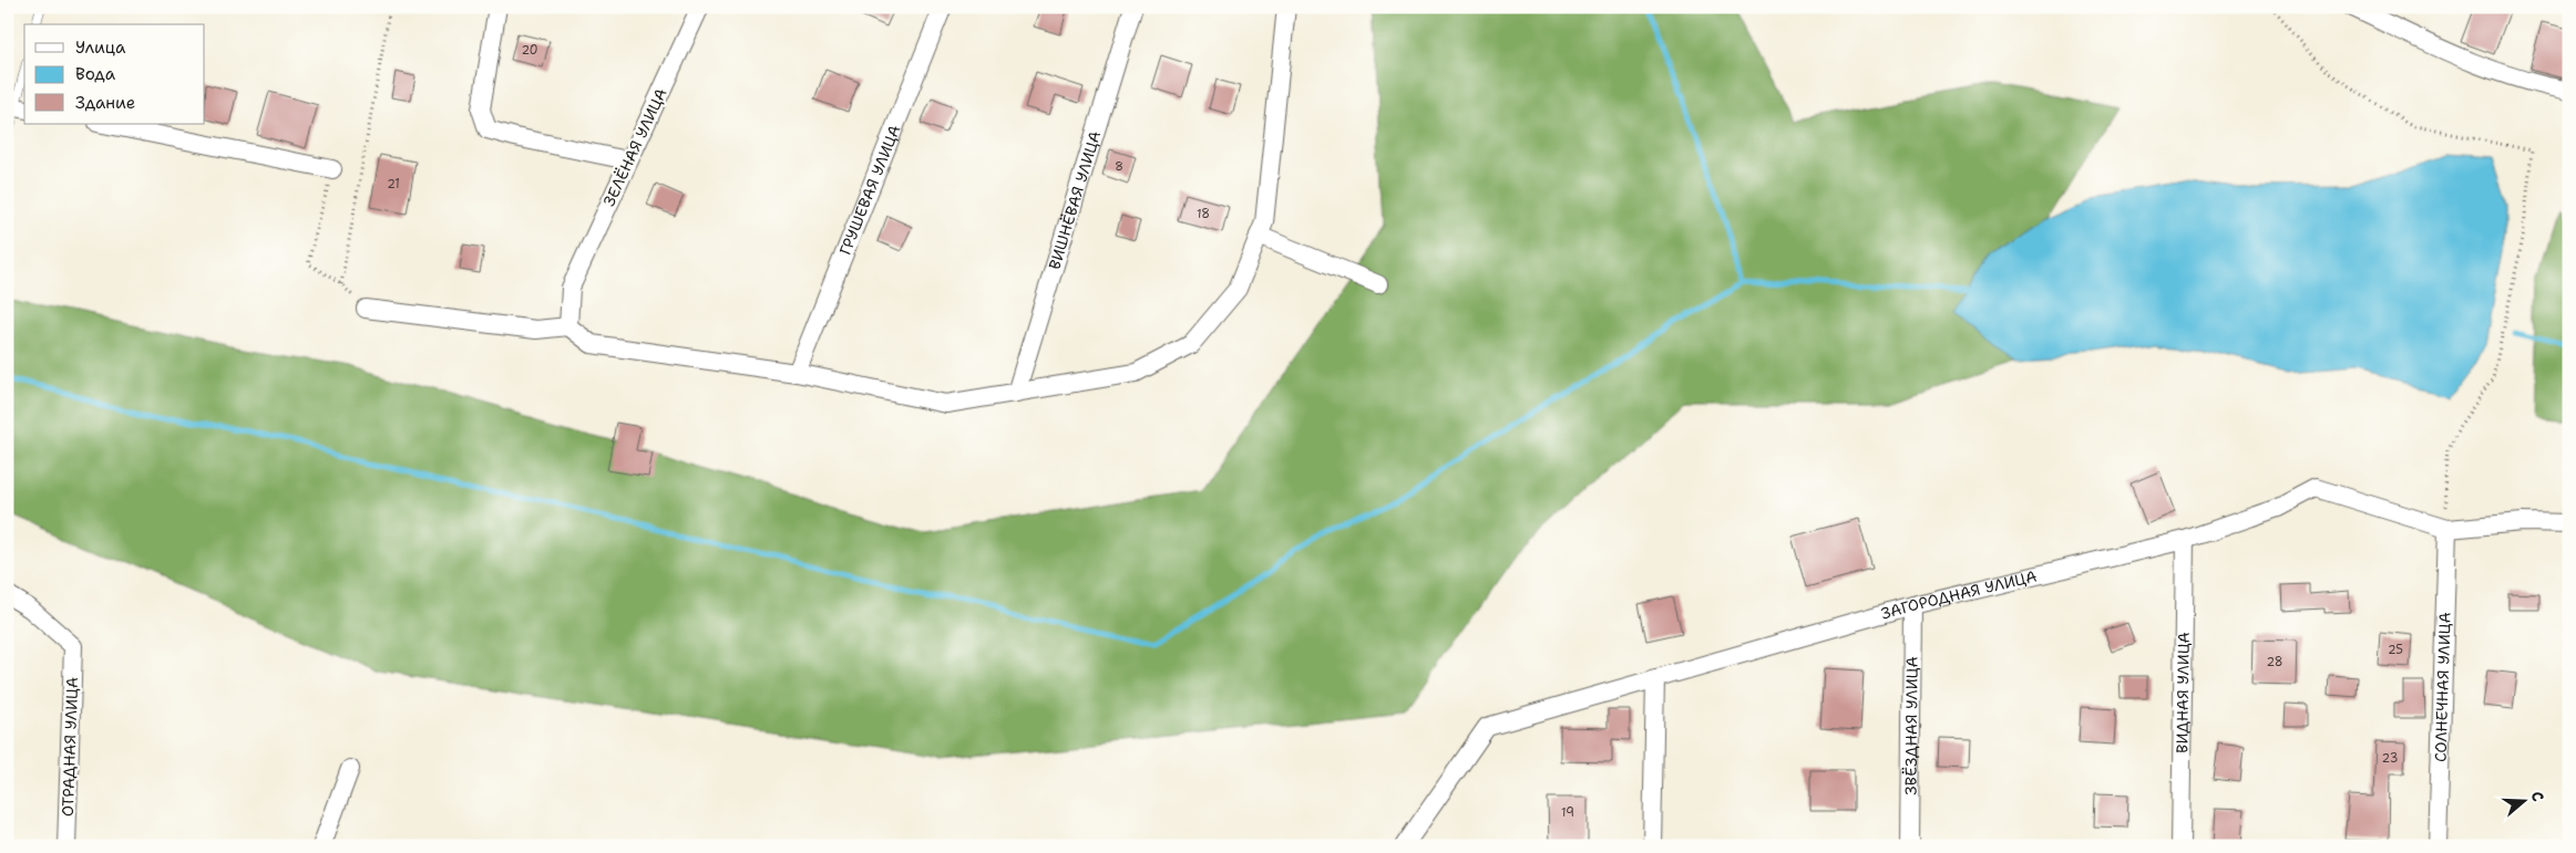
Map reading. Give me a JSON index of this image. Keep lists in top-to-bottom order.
{
  "streets": {
    "street": [
      "ЗЕЛЁНАЯ УЛИЦА",
      "ГРУШЕВАЯ УЛИЦА",
      "ВИШНЁВАЯ УЛИЦА",
      "ЗАГОРОДНАЯ УЛИЦА",
      "СОЛНЕЧНАЯ УЛИЦА",
      "ВИДНАЯ УЛИЦА",
      "ЗВЁЗДНАЯ УЛИЦА",
      "ОТРАДНАЯ УЛИЦА"
    ]
  },
  "crossings": [
    ["ЗАГОРОДНАЯ УЛИЦА", "СОЛНЕЧНАЯ УЛИЦА"],
    ["ЗАГОРОДНАЯ УЛИЦА", "ВИДНАЯ УЛИЦА"],
    ["ЗАГОРОДНАЯ УЛИЦА", "ЗВЁЗДНАЯ УЛИЦА"]
  ],
  "house_numbers": [
    "20",
    "8",
    "21",
    "18",
    "25",
    "28",
    "23",
    "19"
  ],
  "legend": ["Улица", "Вода", "Здание"],
  "north": "right"
}
